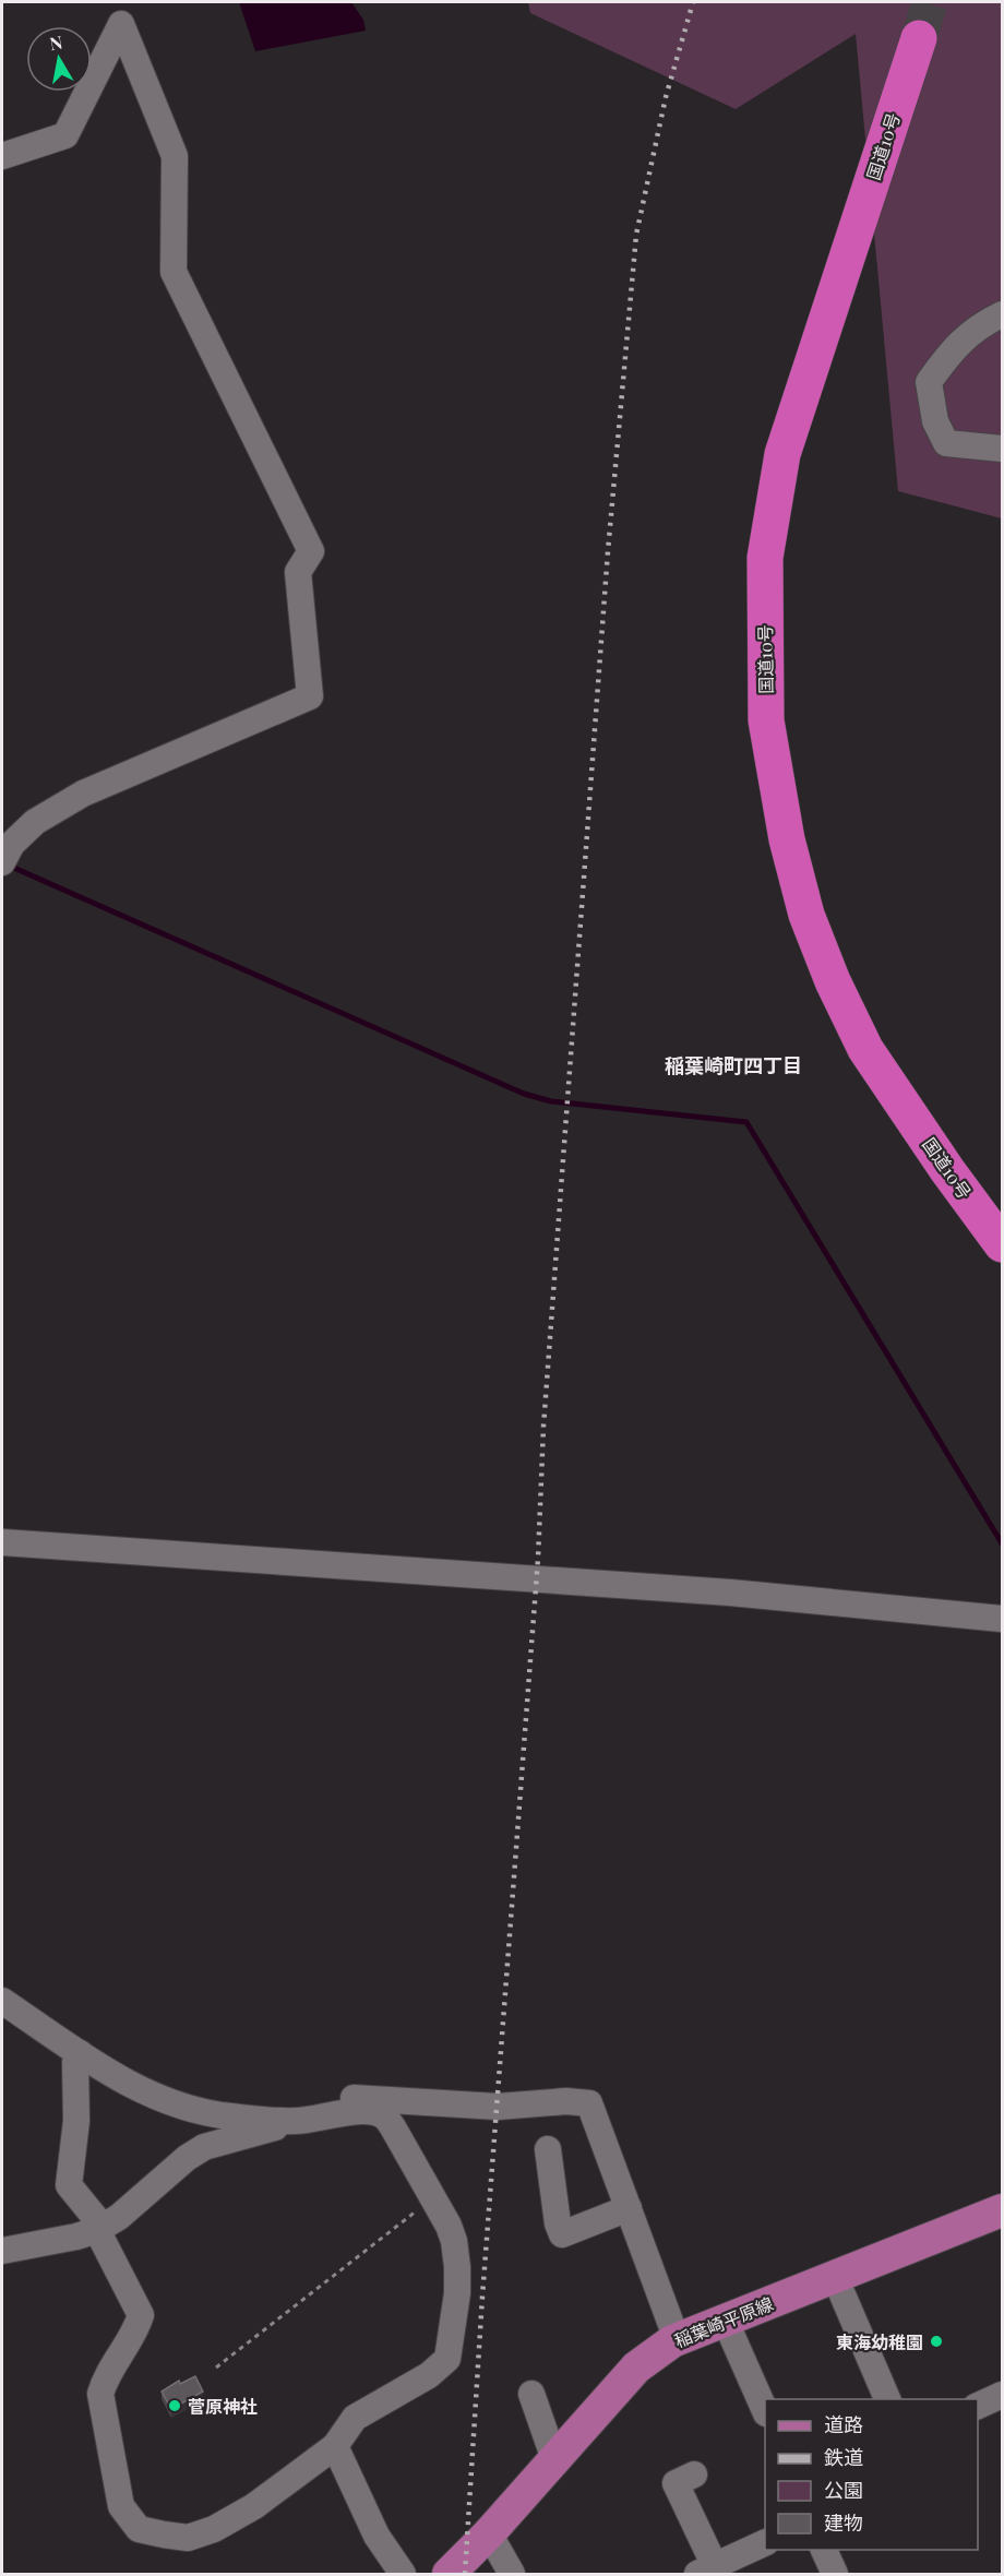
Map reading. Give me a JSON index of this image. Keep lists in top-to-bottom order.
{
  "streets": {
    "highway": ["国道10号"],
    "main road": ["稲葉崎平原線"]
  },
  "districts": ["稲葉崎町四丁目"],
  "places": ["東海幼稚園", "菅原神社"],
  "legend": [
    "道路",
    "鉄道",
    "公園",
    "建物"
  ],
  "north": "top"
}
